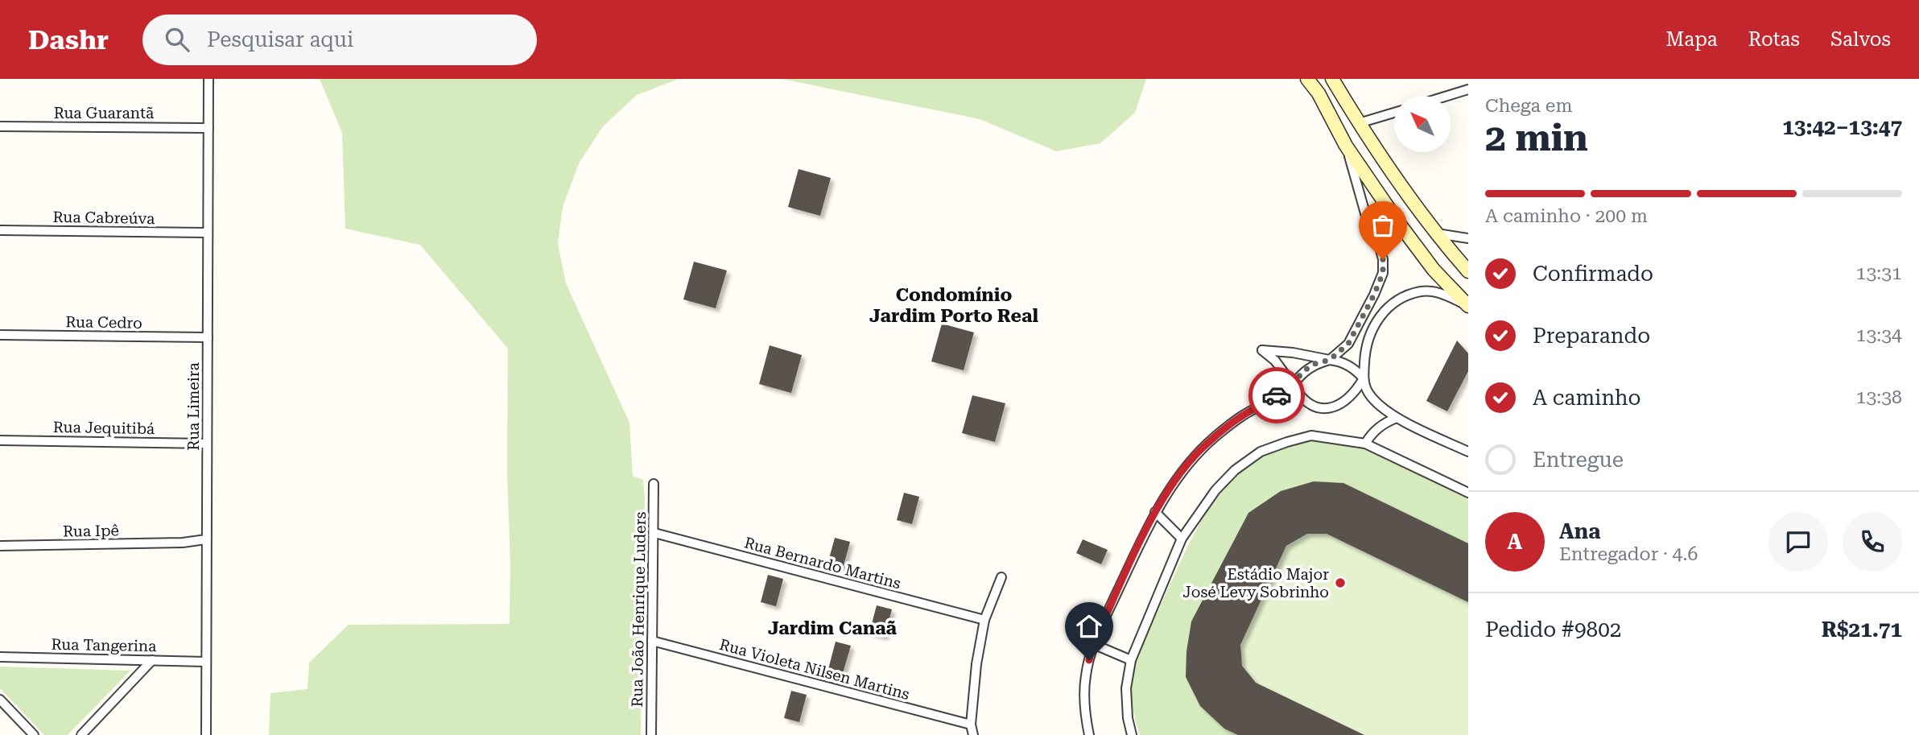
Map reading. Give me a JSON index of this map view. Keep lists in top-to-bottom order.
{
  "streets": {
    "street": [
      "Rua Guarantã",
      "Rua Cabreúva",
      "Rua Cedro",
      "Rua Limeira",
      "Rua Jequitibá",
      "Rua Ipê",
      "Rua Bernardo Martins",
      "Rua João Henrique Luders",
      "Rua Tangerina",
      "Rua Violeta Nilsen Martins"
    ]
  },
  "crossings": [
    ["Rua Guarantã", "Rua Limeira"],
    ["Rua Cabreúva", "Rua Limeira"],
    ["Rua Cedro", "Rua Limeira"],
    ["Rua Limeira", "Rua Jequitibá"],
    ["Rua Limeira", "Rua Ipê"],
    ["Rua Limeira", "Rua Tangerina"],
    ["Rua Bernardo Martins", "Rua João Henrique Luders"],
    ["Rua João Henrique Luders", "Rua Violeta Nilsen Martins"]
  ],
  "districts": ["Condomínio Jardim Porto Real", "Jardim Canaã"],
  "places": ["Estádio Major José Levy Sobrinho"],
  "north": "top left",
  "page": {
    "header": "Dashr",
    "search": "Pesquisar aqui",
    "nav": ["Mapa", "Rotas", "Salvos"],
    "heading": ["2 min", "Chega em", "13:42–13:47"],
    "panel": [
      "Ana",
      "Entregador · 4.6",
      "Pedido #9802",
      "R$21.71"
    ],
    "bar": "A caminho · 200 m",
    "list": [
      ["Confirmado", "13:31"],
      ["Preparando", "13:34"],
      ["A caminho", "13:38"],
      "Entregue"
    ],
    "round": "A"
  }
}
